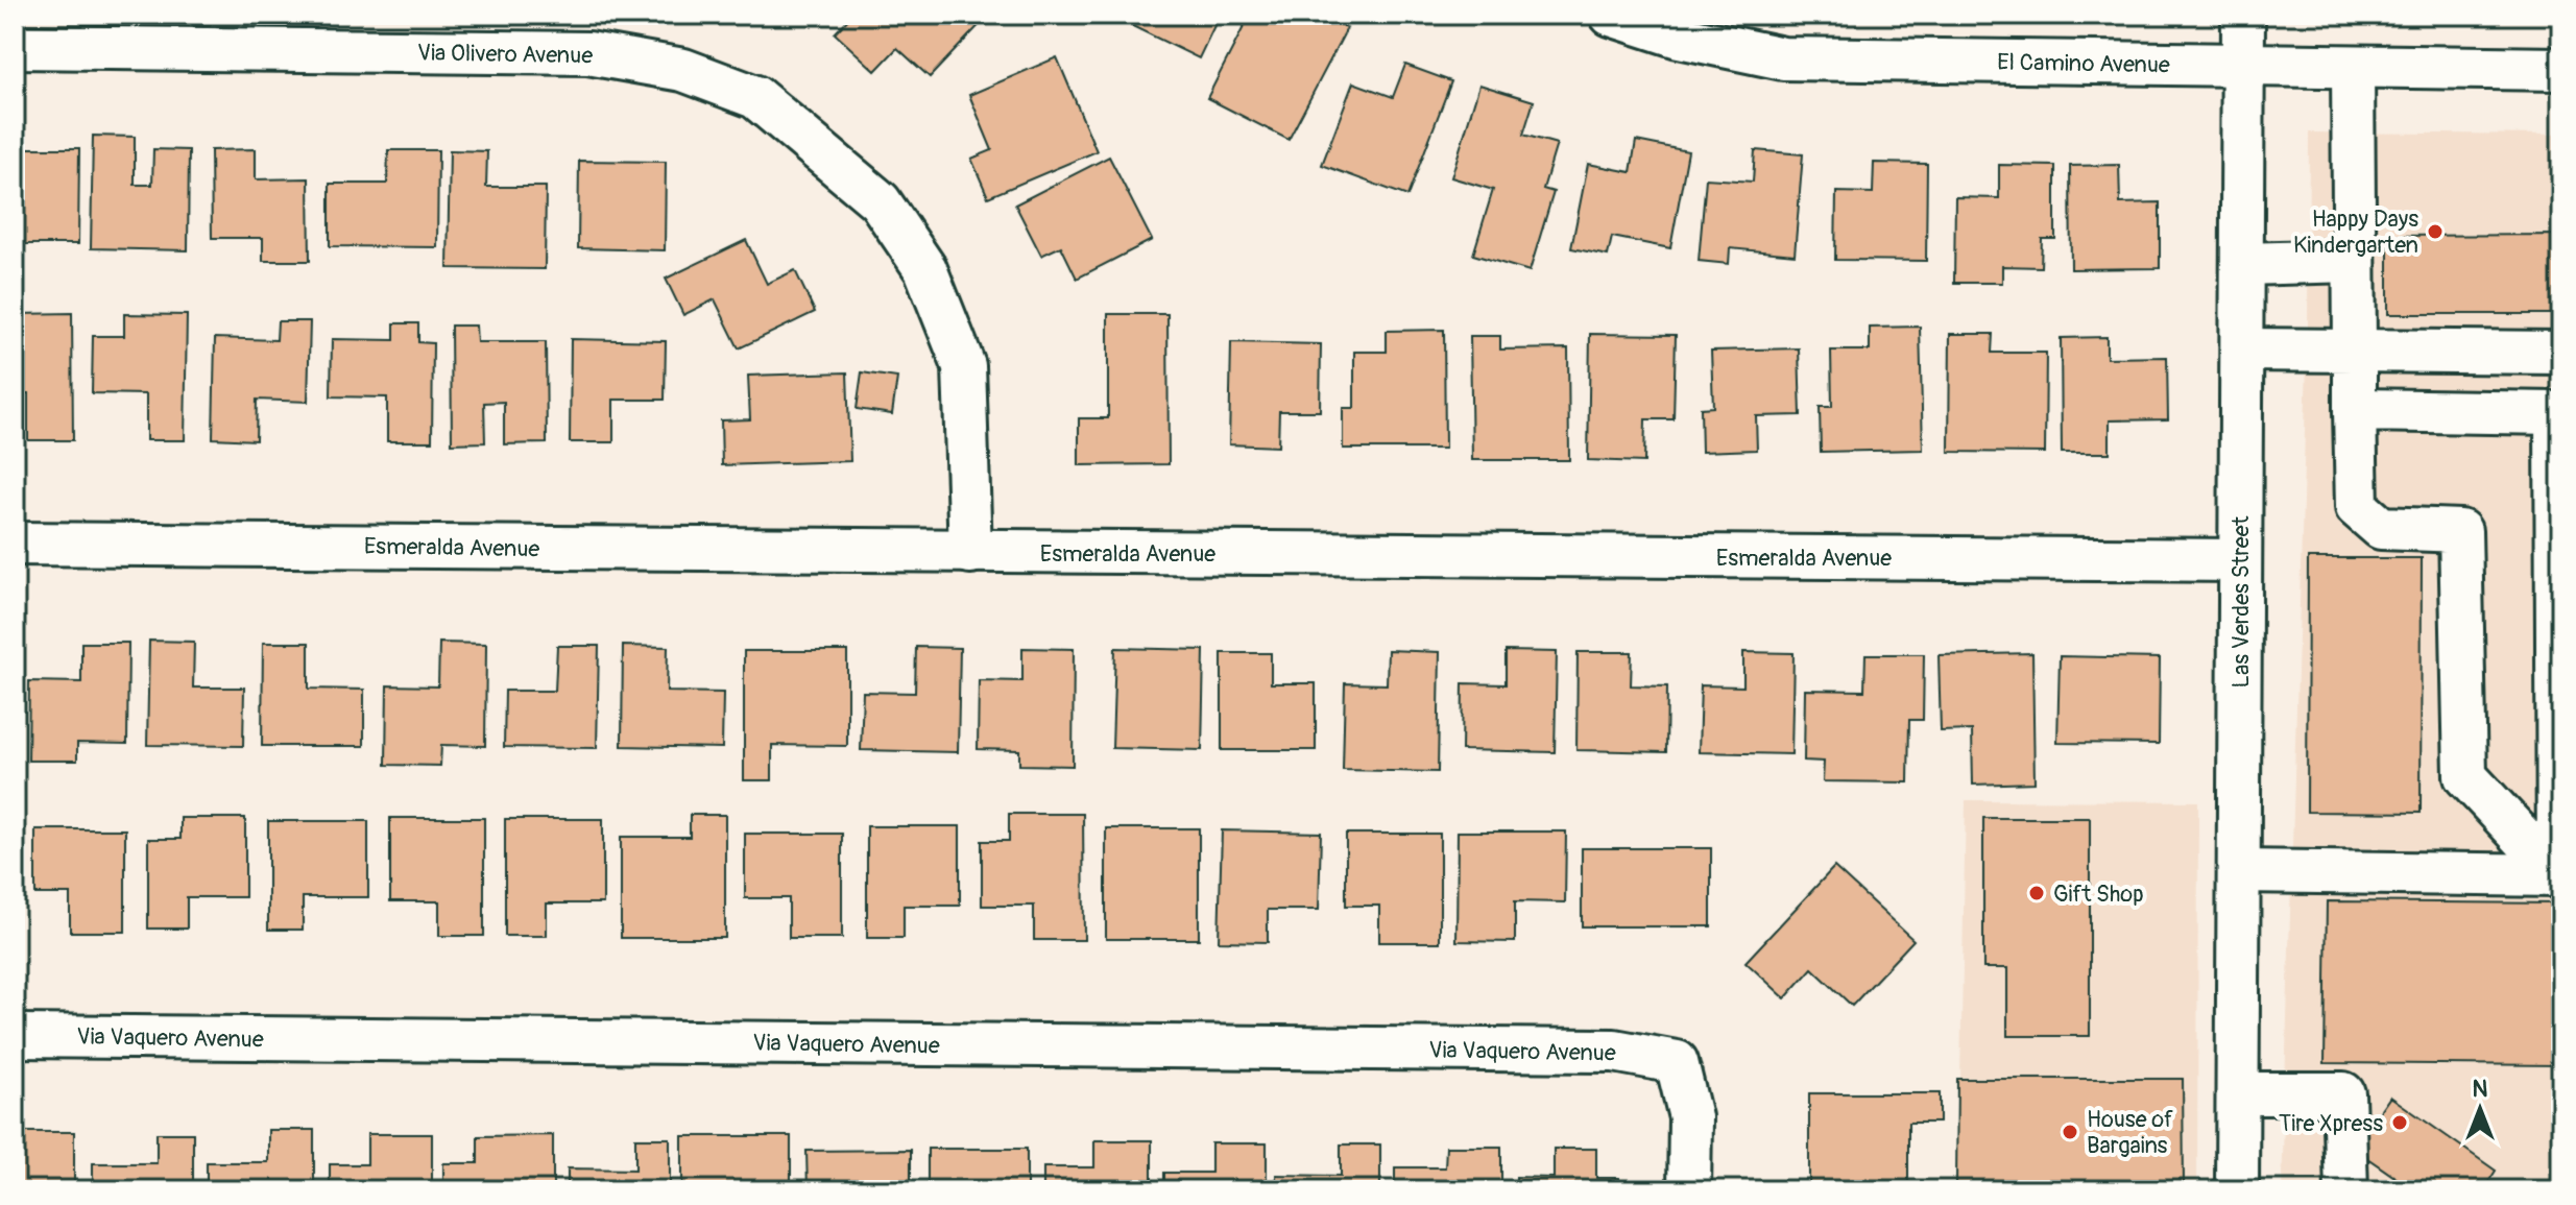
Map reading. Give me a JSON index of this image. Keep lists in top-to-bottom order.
{
  "streets": {
    "street": [
      "Via Olivero Avenue",
      "El Camino Avenue",
      "Esmeralda Avenue",
      "Las Verdes Street",
      "Via Vaquero Avenue"
    ]
  },
  "crossings": [
    ["Via Olivero Avenue", "Esmeralda Avenue"],
    ["El Camino Avenue", "Las Verdes Street"],
    ["Esmeralda Avenue", "Las Verdes Street"]
  ],
  "places": [
    "Happy Days Kindergarten",
    "Gift Shop",
    "Tire Xpress",
    "House of Bargains"
  ],
  "north": "top"
}
